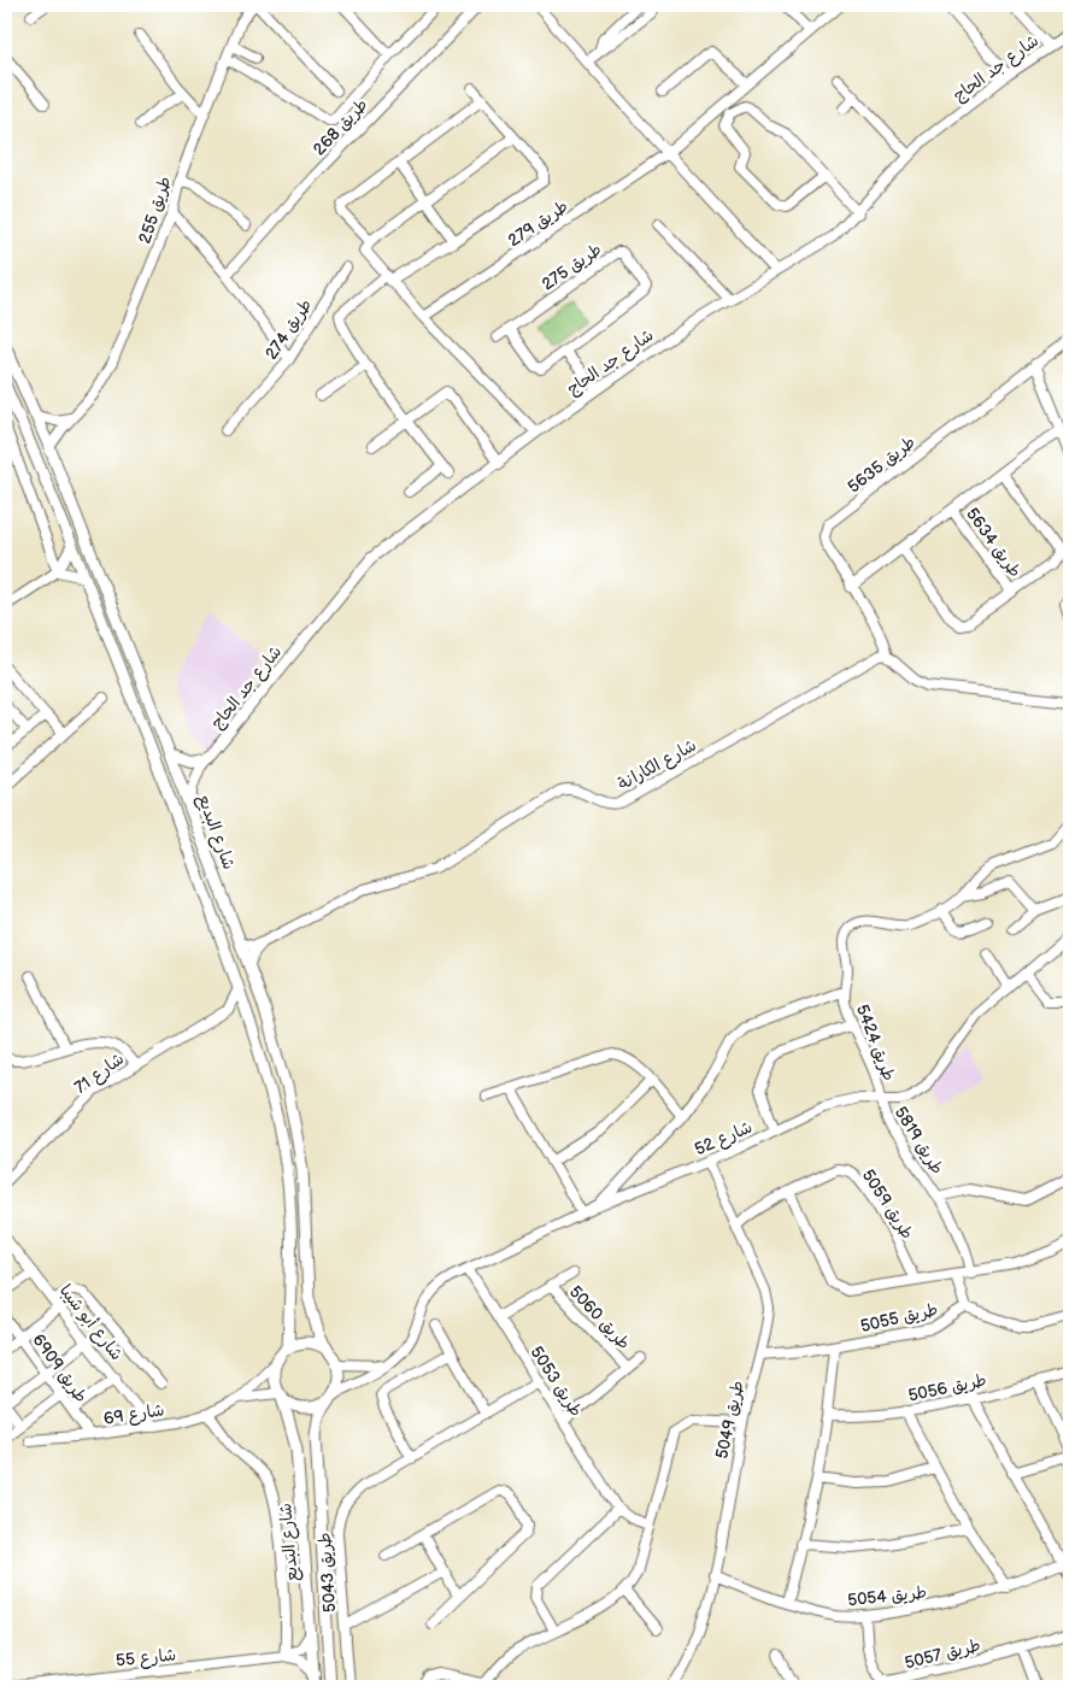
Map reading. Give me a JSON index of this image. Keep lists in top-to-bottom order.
{
  "streets": {
    "main road": ["شارع البديع"],
    "street": [
      "شارع جد الحاج",
      "طريق 268",
      "طريق 255",
      "طريق 279",
      "طريق 275",
      "طريق 274",
      "طريق 5635",
      "طريق 5634",
      "شارع الكارانة",
      "طريق 5424",
      "شارع 71",
      "شارع 52",
      "طريق 5819",
      "طريق 5059",
      "طريق 5060",
      "طريق 5055",
      "شارع أبو شيبا",
      "طريق 6909",
      "طريق 5053",
      "طريق 5056",
      "شارع 69",
      "طريق 5049",
      "طريق 5043",
      "طريق 5054",
      "طريق 5057",
      "شارع 55"
    ]
  },
  "crossings": [
    ["شارع جد الحاج", "شارع البديع"],
    ["طريق 255", "شارع البديع"],
    ["طريق 5635", "طريق 5634"],
    ["طريق 5635", "شارع الكارانة"],
    ["شارع الكارانة", "شارع البديع"],
    ["شارع البديع", "شارع 52"],
    ["شارع البديع", "شارع 69"],
    ["طريق 5424", "شارع 52"],
    ["طريق 5424", "طريق 5819"],
    ["شارع 52", "طريق 5819"],
    ["شارع 52", "طريق 5053"],
    ["شارع 52", "شارع 69"],
    ["شارع 52", "طريق 5049"],
    ["طريق 5059", "طريق 5049"],
    ["طريق 5060", "طريق 5053"],
    ["طريق 5055", "طريق 5049"],
    ["شارع أبو شيبا", "شارع 69"],
    ["طريق 6909", "شارع 69"],
    ["طريق 5053", "طريق 5043"],
    ["طريق 5049", "طريق 5054"],
    ["طريق 5054", "طريق 5057"]
  ]
}
